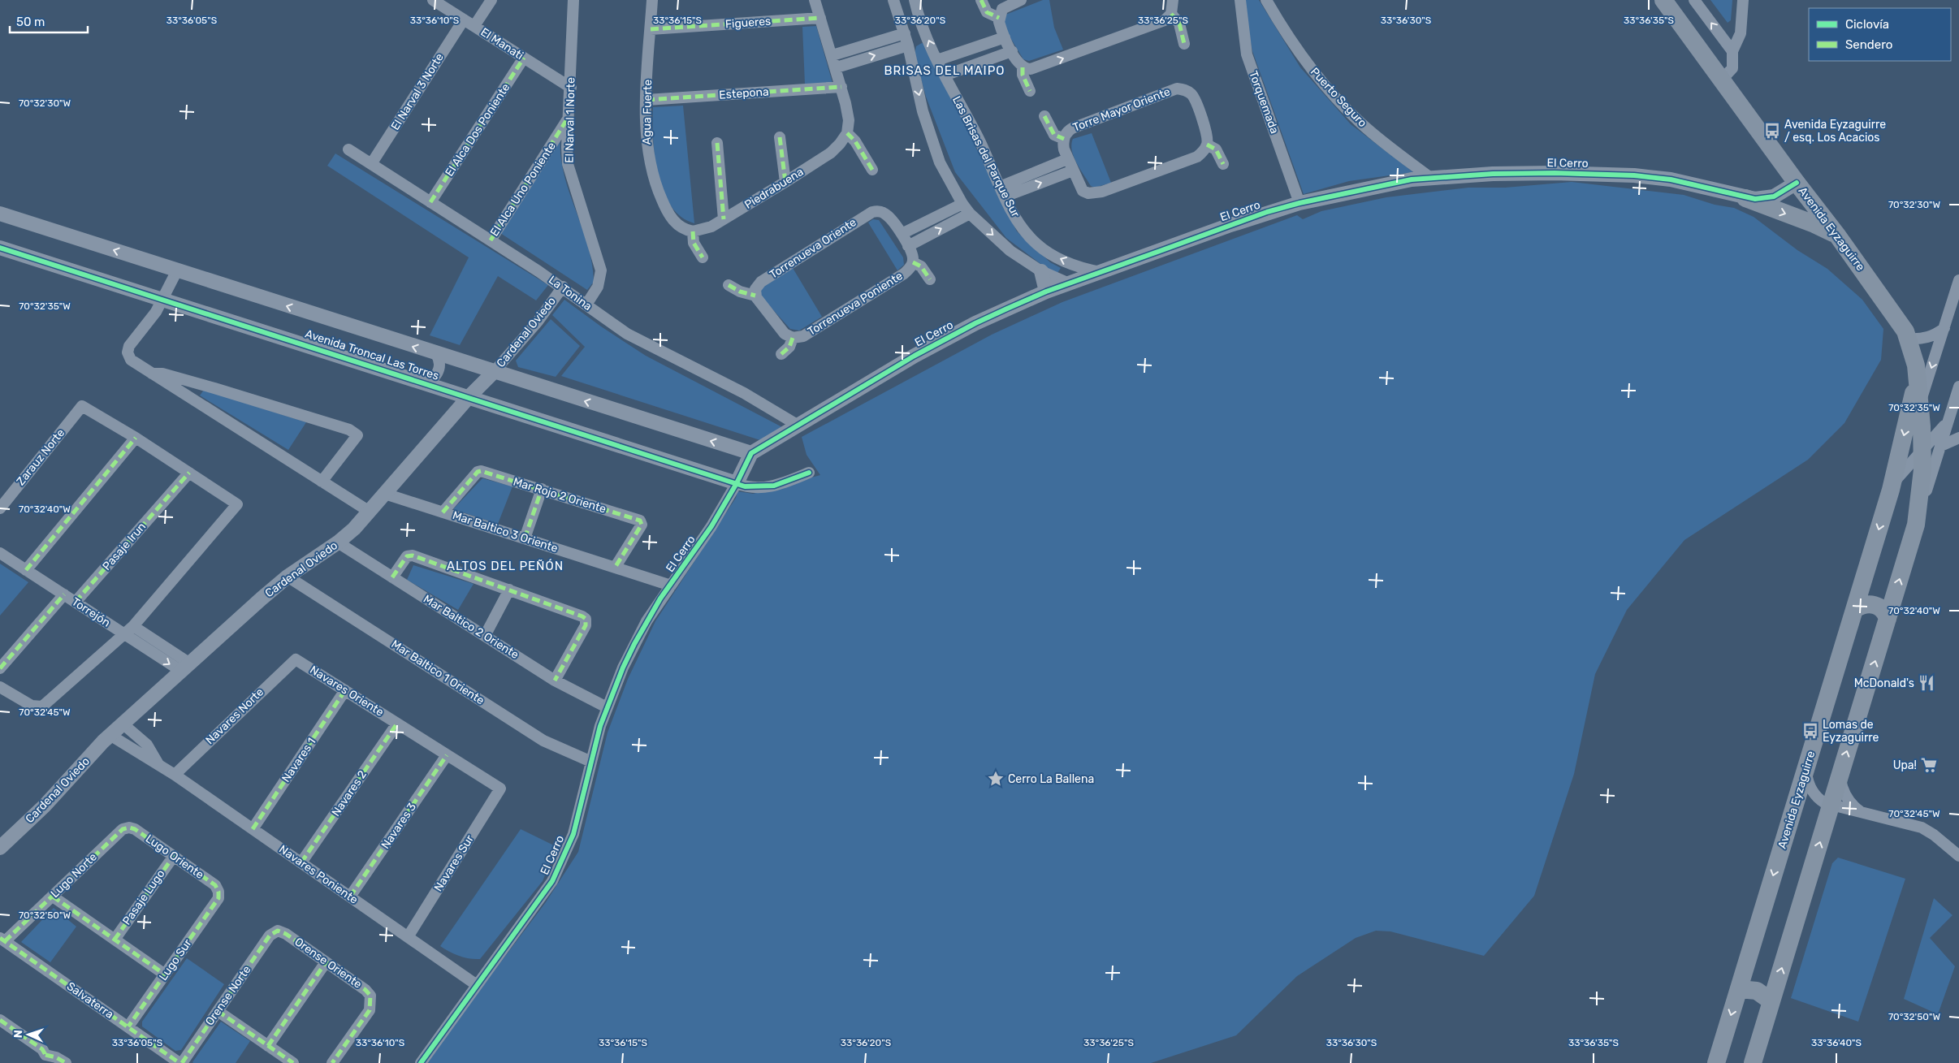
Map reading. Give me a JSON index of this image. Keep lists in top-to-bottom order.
{
  "streets": {
    "main road": ["Avenida Eyzaguirre"],
    "street": [
      "Figueres",
      "El Manati",
      "El Narval 3 Norte",
      "Estepona",
      "Puerto Seguro",
      "Torquemada",
      "Torre Mayor Oriente",
      "Agua Fuerte",
      "El Narval 1 Norte",
      "El Alca Dos Poniente",
      "Las Brisas del Parque Sur",
      "El Cerro",
      "Piedrabuena",
      "El Alca Uno Poniente",
      "Torrenueva Oriente",
      "La Tonina",
      "Torrenueva Poniente",
      "Cardenal Oviedo",
      "Avenida Troncal Las Torres",
      "Zarauz Norte",
      "Mar Rojo 2 Oriente",
      "Mar Baltico 3 Oriente",
      "Pasaje Irun",
      "Torrejón",
      "Mar Baltico 2 Oriente",
      "Mar Baltico 1 Oriente",
      "Navares Oriente",
      "Navares Norte",
      "Navares 1",
      "Navares 2",
      "Navares 3",
      "Lugo Oriente",
      "Navares Sur",
      "Navares Poniente",
      "Lugo Norte",
      "Pasaje Lugo",
      "Lugo Sur",
      "Orense Oriente",
      "Orense Norte",
      "Salvaterra"
    ]
  },
  "crossings": [
    ["Figueres", "Agua Fuerte"],
    ["El Manati", "El Narval 3 Norte"],
    ["El Manati", "El Narval 1 Norte"],
    ["El Manati", "El Alca Dos Poniente"],
    ["El Narval 3 Norte", "La Tonina"],
    ["Estepona", "Agua Fuerte"],
    ["Puerto Seguro", "El Cerro"],
    ["Torquemada", "El Cerro"],
    ["Agua Fuerte", "Piedrabuena"],
    ["El Narval 1 Norte", "El Alca Uno Poniente"],
    ["El Narval 1 Norte", "La Tonina"],
    ["El Alca Dos Poniente", "La Tonina"],
    ["Las Brisas del Parque Sur", "El Cerro"],
    ["El Cerro", "Avenida Eyzaguirre"],
    ["El Cerro", "La Tonina"],
    ["El Cerro", "Avenida Troncal Las Torres"],
    ["El Cerro", "Mar Baltico 3 Oriente"],
    ["El Cerro", "Mar Baltico 2 Oriente"],
    ["El Cerro", "Mar Baltico 1 Oriente"],
    ["El Cerro", "Navares Poniente"],
    ["El Alca Uno Poniente", "La Tonina"],
    ["La Tonina", "Cardenal Oviedo"],
    ["Cardenal Oviedo", "Avenida Troncal Las Torres"],
    ["Cardenal Oviedo", "Mar Baltico 3 Oriente"],
    ["Cardenal Oviedo", "Torrejón"],
    ["Cardenal Oviedo", "Mar Baltico 2 Oriente"],
    ["Cardenal Oviedo", "Mar Baltico 1 Oriente"],
    ["Cardenal Oviedo", "Navares Poniente"],
    ["Mar Rojo 2 Oriente", "Mar Baltico 3 Oriente"],
    ["Pasaje Irun", "Torrejón"],
    ["Navares Oriente", "Navares Norte"],
    ["Navares Oriente", "Navares 1"],
    ["Navares Oriente", "Navares 2"],
    ["Navares Oriente", "Navares 3"],
    ["Navares Oriente", "Navares Sur"],
    ["Navares Norte", "Navares Poniente"],
    ["Navares 1", "Navares Poniente"],
    ["Navares 2", "Navares Poniente"],
    ["Navares 3", "Navares Poniente"],
    ["Lugo Oriente", "Lugo Norte"],
    ["Lugo Oriente", "Pasaje Lugo"],
    ["Lugo Oriente", "Lugo Sur"],
    ["Navares Sur", "Navares Poniente"],
    ["Lugo Norte", "Salvaterra"],
    ["Lugo Sur", "Salvaterra"],
    ["Orense Oriente", "Orense Norte"],
    ["Orense Norte", "Salvaterra"]
  ],
  "districts": ["BRISAS DEL MAIPO", "ALTOS DEL PEÑÓN"],
  "places": {
    "bus stop": ["Avenida Eyzaguirre / esq. Los Acacios", "Lomas de Eyzaguirre"],
    "restaurant": ["McDonald's"],
    "supermarket": ["Upa!"],
    "place": ["Cerro La Ballena"]
  },
  "legend": ["Ciclovía", "Sendero"],
  "scale_bar": "50 m",
  "north": "left",
  "coordinates": [
    "33°36'05\"S",
    "33°36'10\"S",
    "33°36'15\"S",
    "33°36'20\"S",
    "33°36'25\"S",
    "33°36'30\"S",
    "33°36'35\"S",
    "70°32'30\"W",
    "70°32'35\"W",
    "70°32'40\"W",
    "70°32'45\"W",
    "70°32'50\"W",
    "33°36'40\"S"
  ]
}
